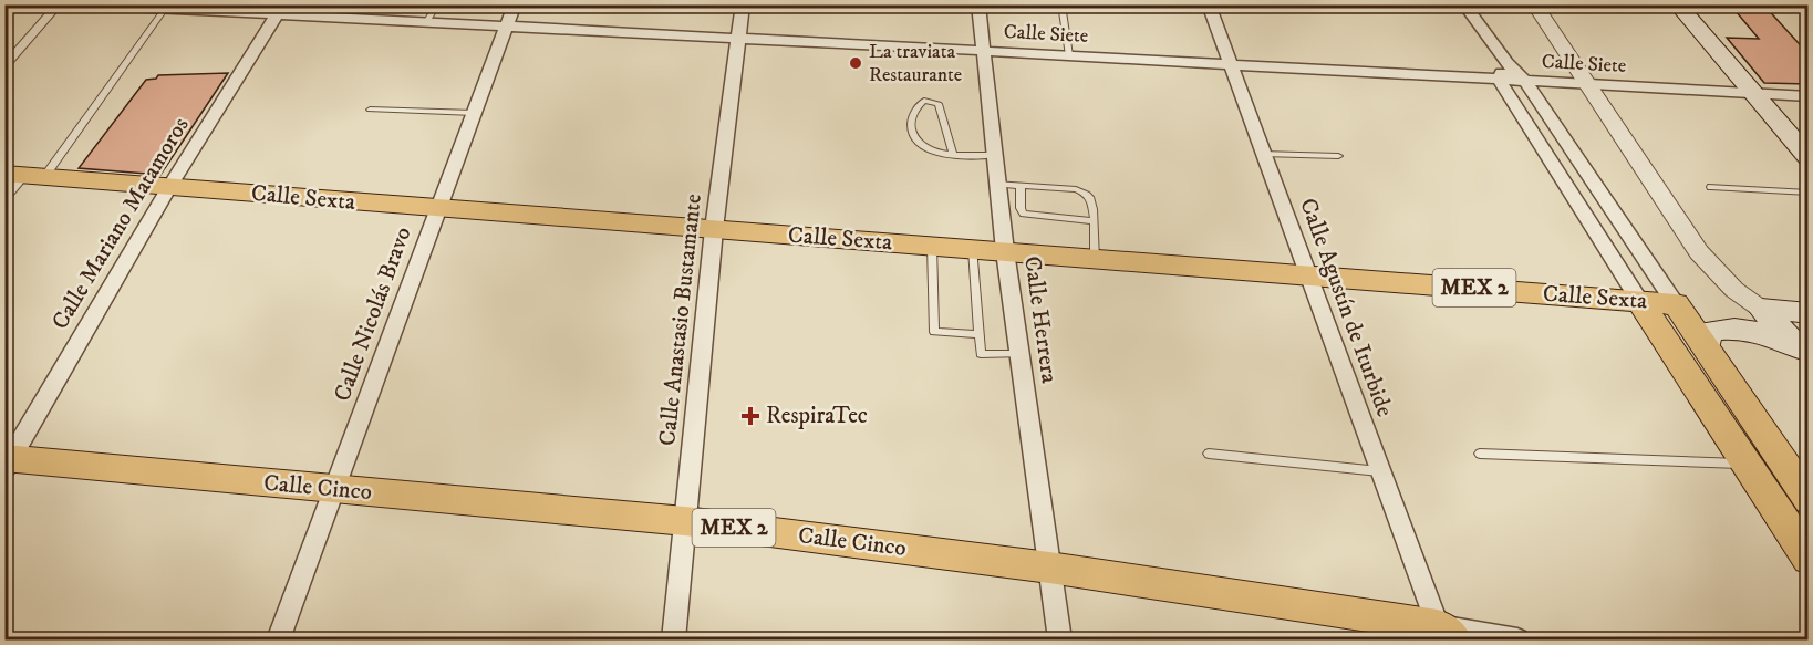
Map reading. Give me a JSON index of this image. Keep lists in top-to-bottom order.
{
  "streets": {
    "main road": ["Calle Sexta", "MEX 2", "Calle Cinco"],
    "street": [
      "Calle Siete",
      "Calle Mariano Matamoros",
      "Calle Agustín de Iturbide",
      "Calle Nicolás Bravo",
      "Calle Anastasio Bustamante",
      "Calle Herrera"
    ]
  },
  "crossings": [
    ["Calle Siete", "Calle Mariano Matamoros"],
    ["Calle Siete", "Calle Agustín de Iturbide"],
    ["Calle Siete", "Calle Nicolás Bravo"],
    ["Calle Siete", "Calle Anastasio Bustamante"],
    ["Calle Siete", "Calle Herrera"],
    ["Calle Sexta", "Calle Mariano Matamoros"],
    ["Calle Sexta", "Calle Agustín de Iturbide"],
    ["Calle Sexta", "Calle Nicolás Bravo"],
    ["Calle Sexta", "Calle Anastasio Bustamante"],
    ["Calle Sexta", "Calle Herrera"],
    ["Calle Mariano Matamoros", "Calle Cinco"],
    ["Calle Agustín de Iturbide", "Calle Cinco"],
    ["Calle Nicolás Bravo", "Calle Cinco"],
    ["Calle Anastasio Bustamante", "Calle Cinco"],
    ["Calle Herrera", "Calle Cinco"]
  ],
  "places": {
    "other": ["La traviata Restaurante"],
    "health": ["RespiraTec"]
  }
}
